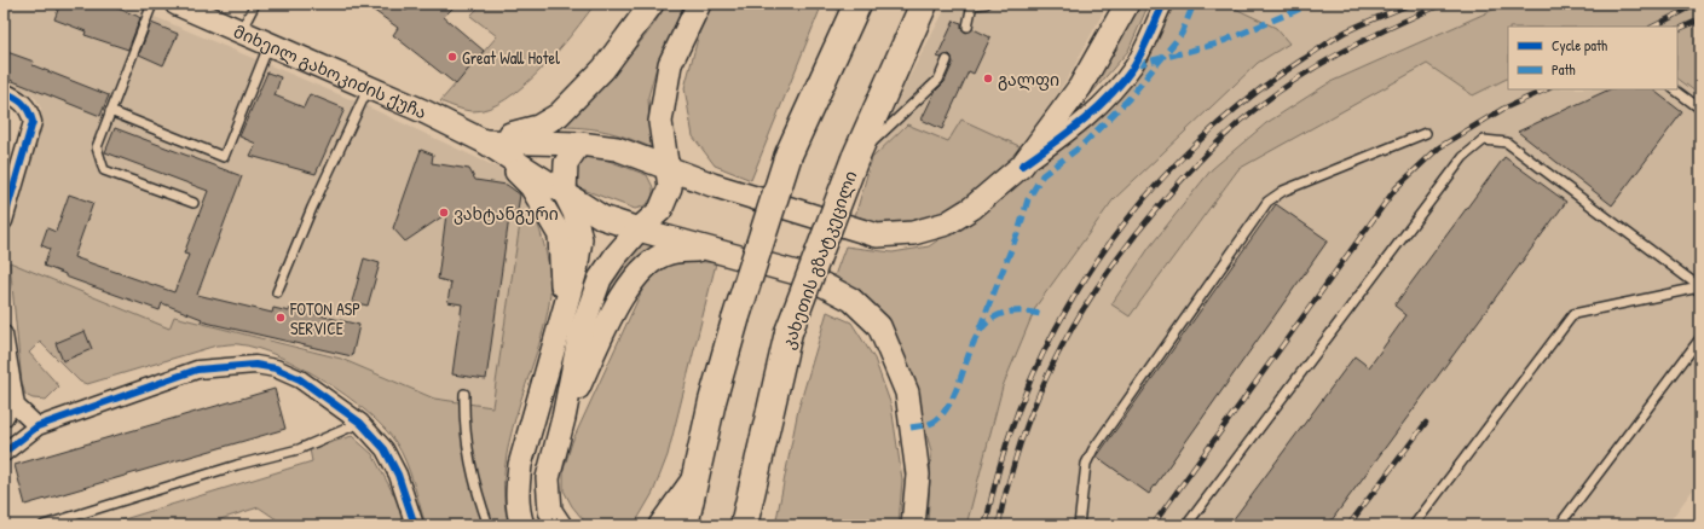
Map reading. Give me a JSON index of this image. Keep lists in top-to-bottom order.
{
  "streets": {
    "highway": ["კახეთის გზატკეცილი"],
    "main road": ["მიხეილ გახოკიძის ქუჩა"]
  },
  "places": [
    "Great Wall Hotel",
    "გალფი",
    "ვახტანგური",
    "FOTON ASP SERVICE"
  ],
  "legend": ["Cycle path", "Path"]
}
